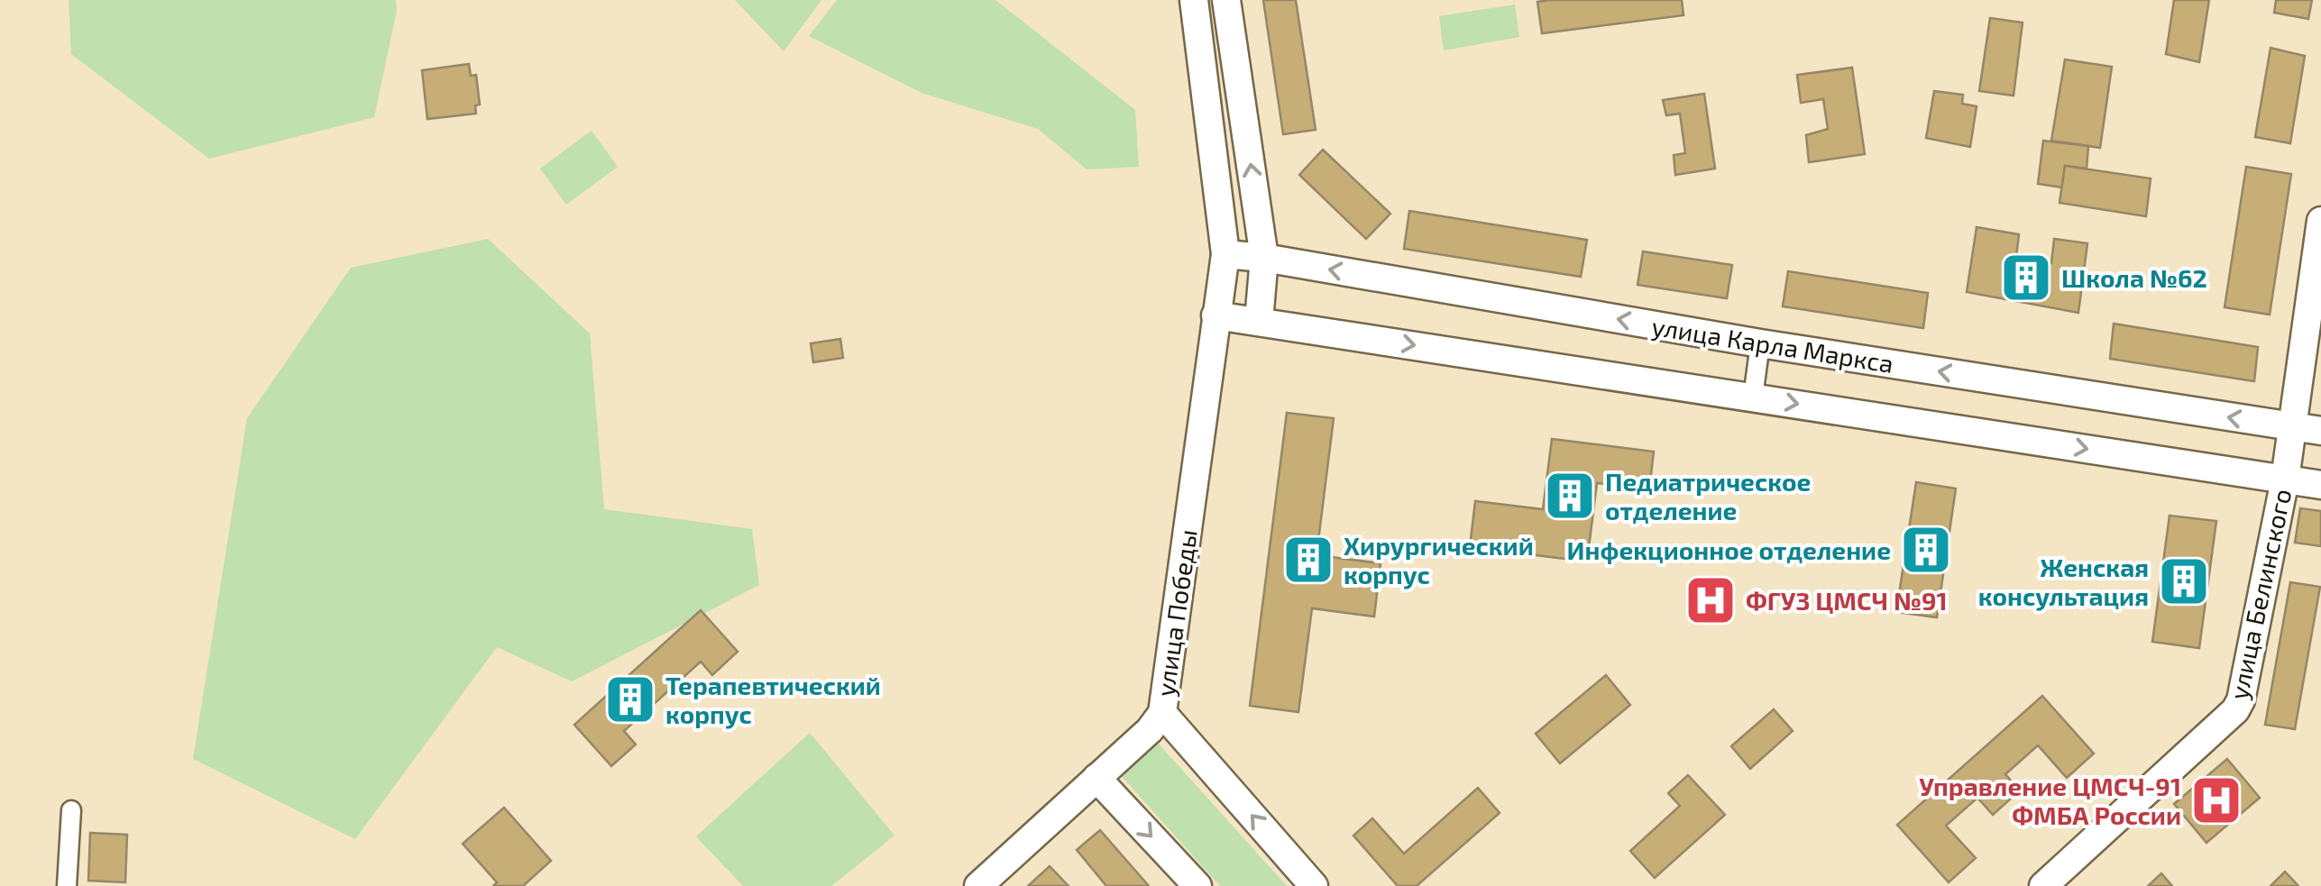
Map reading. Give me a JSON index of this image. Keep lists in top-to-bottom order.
{
  "streets": {
    "main road": ["улица Карла Маркса", "улица Белинского", "улица Победы"]
  },
  "crossings": [
    ["улица Карла Маркса", "улица Белинского"],
    ["улица Карла Маркса", "улица Победы"]
  ],
  "places": {
    "building": [
      "Школа №62",
      "Педиатрическое отделение",
      "Инфекционное отделение",
      "Хирургический корпус",
      "Женская консультация",
      "Терапевтический корпус"
    ],
    "hospital": ["ФГУЗ ЦМСЧ №91", "Управление ЦМСЧ-91 ФМБА России"]
  }
}
